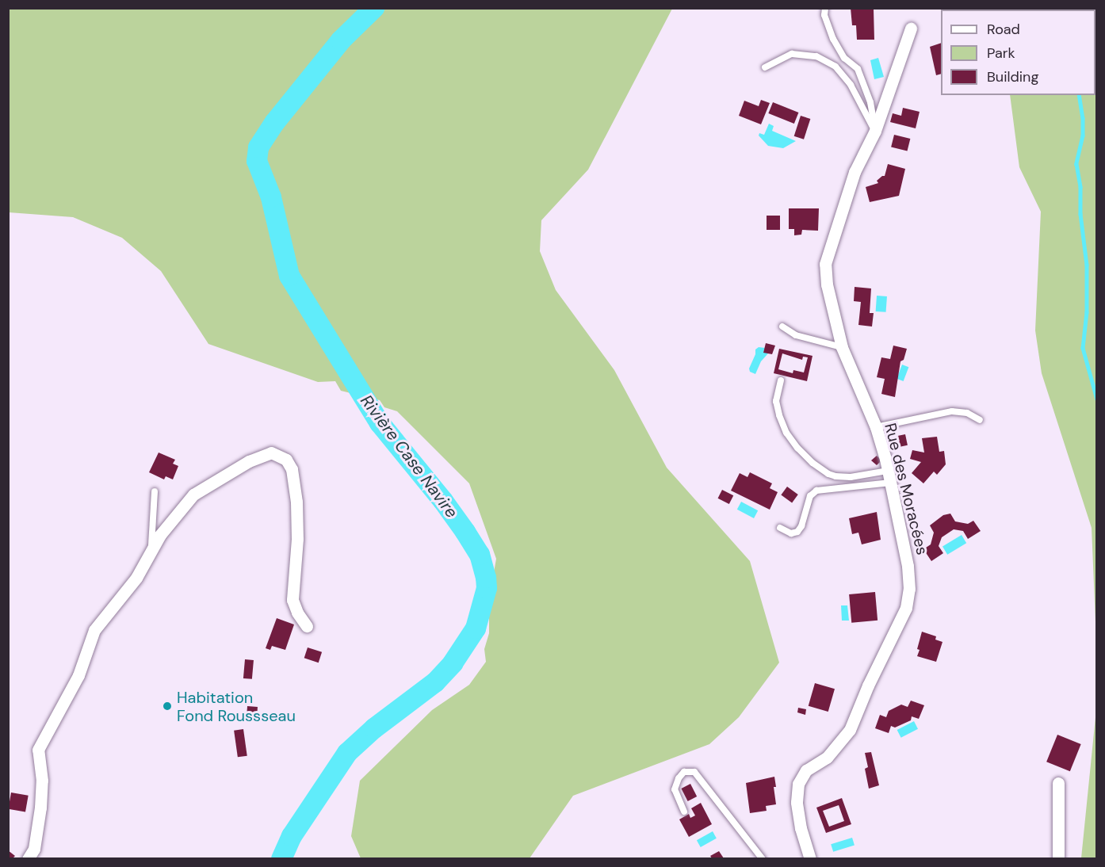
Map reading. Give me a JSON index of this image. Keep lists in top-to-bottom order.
{
  "streets": {
    "street": ["Rue des Moracées"]
  },
  "water": ["Rivière Case Navire"],
  "places": ["Habitation Fond Roussseau"],
  "legend": ["Road", "Park", "Building"]
}
